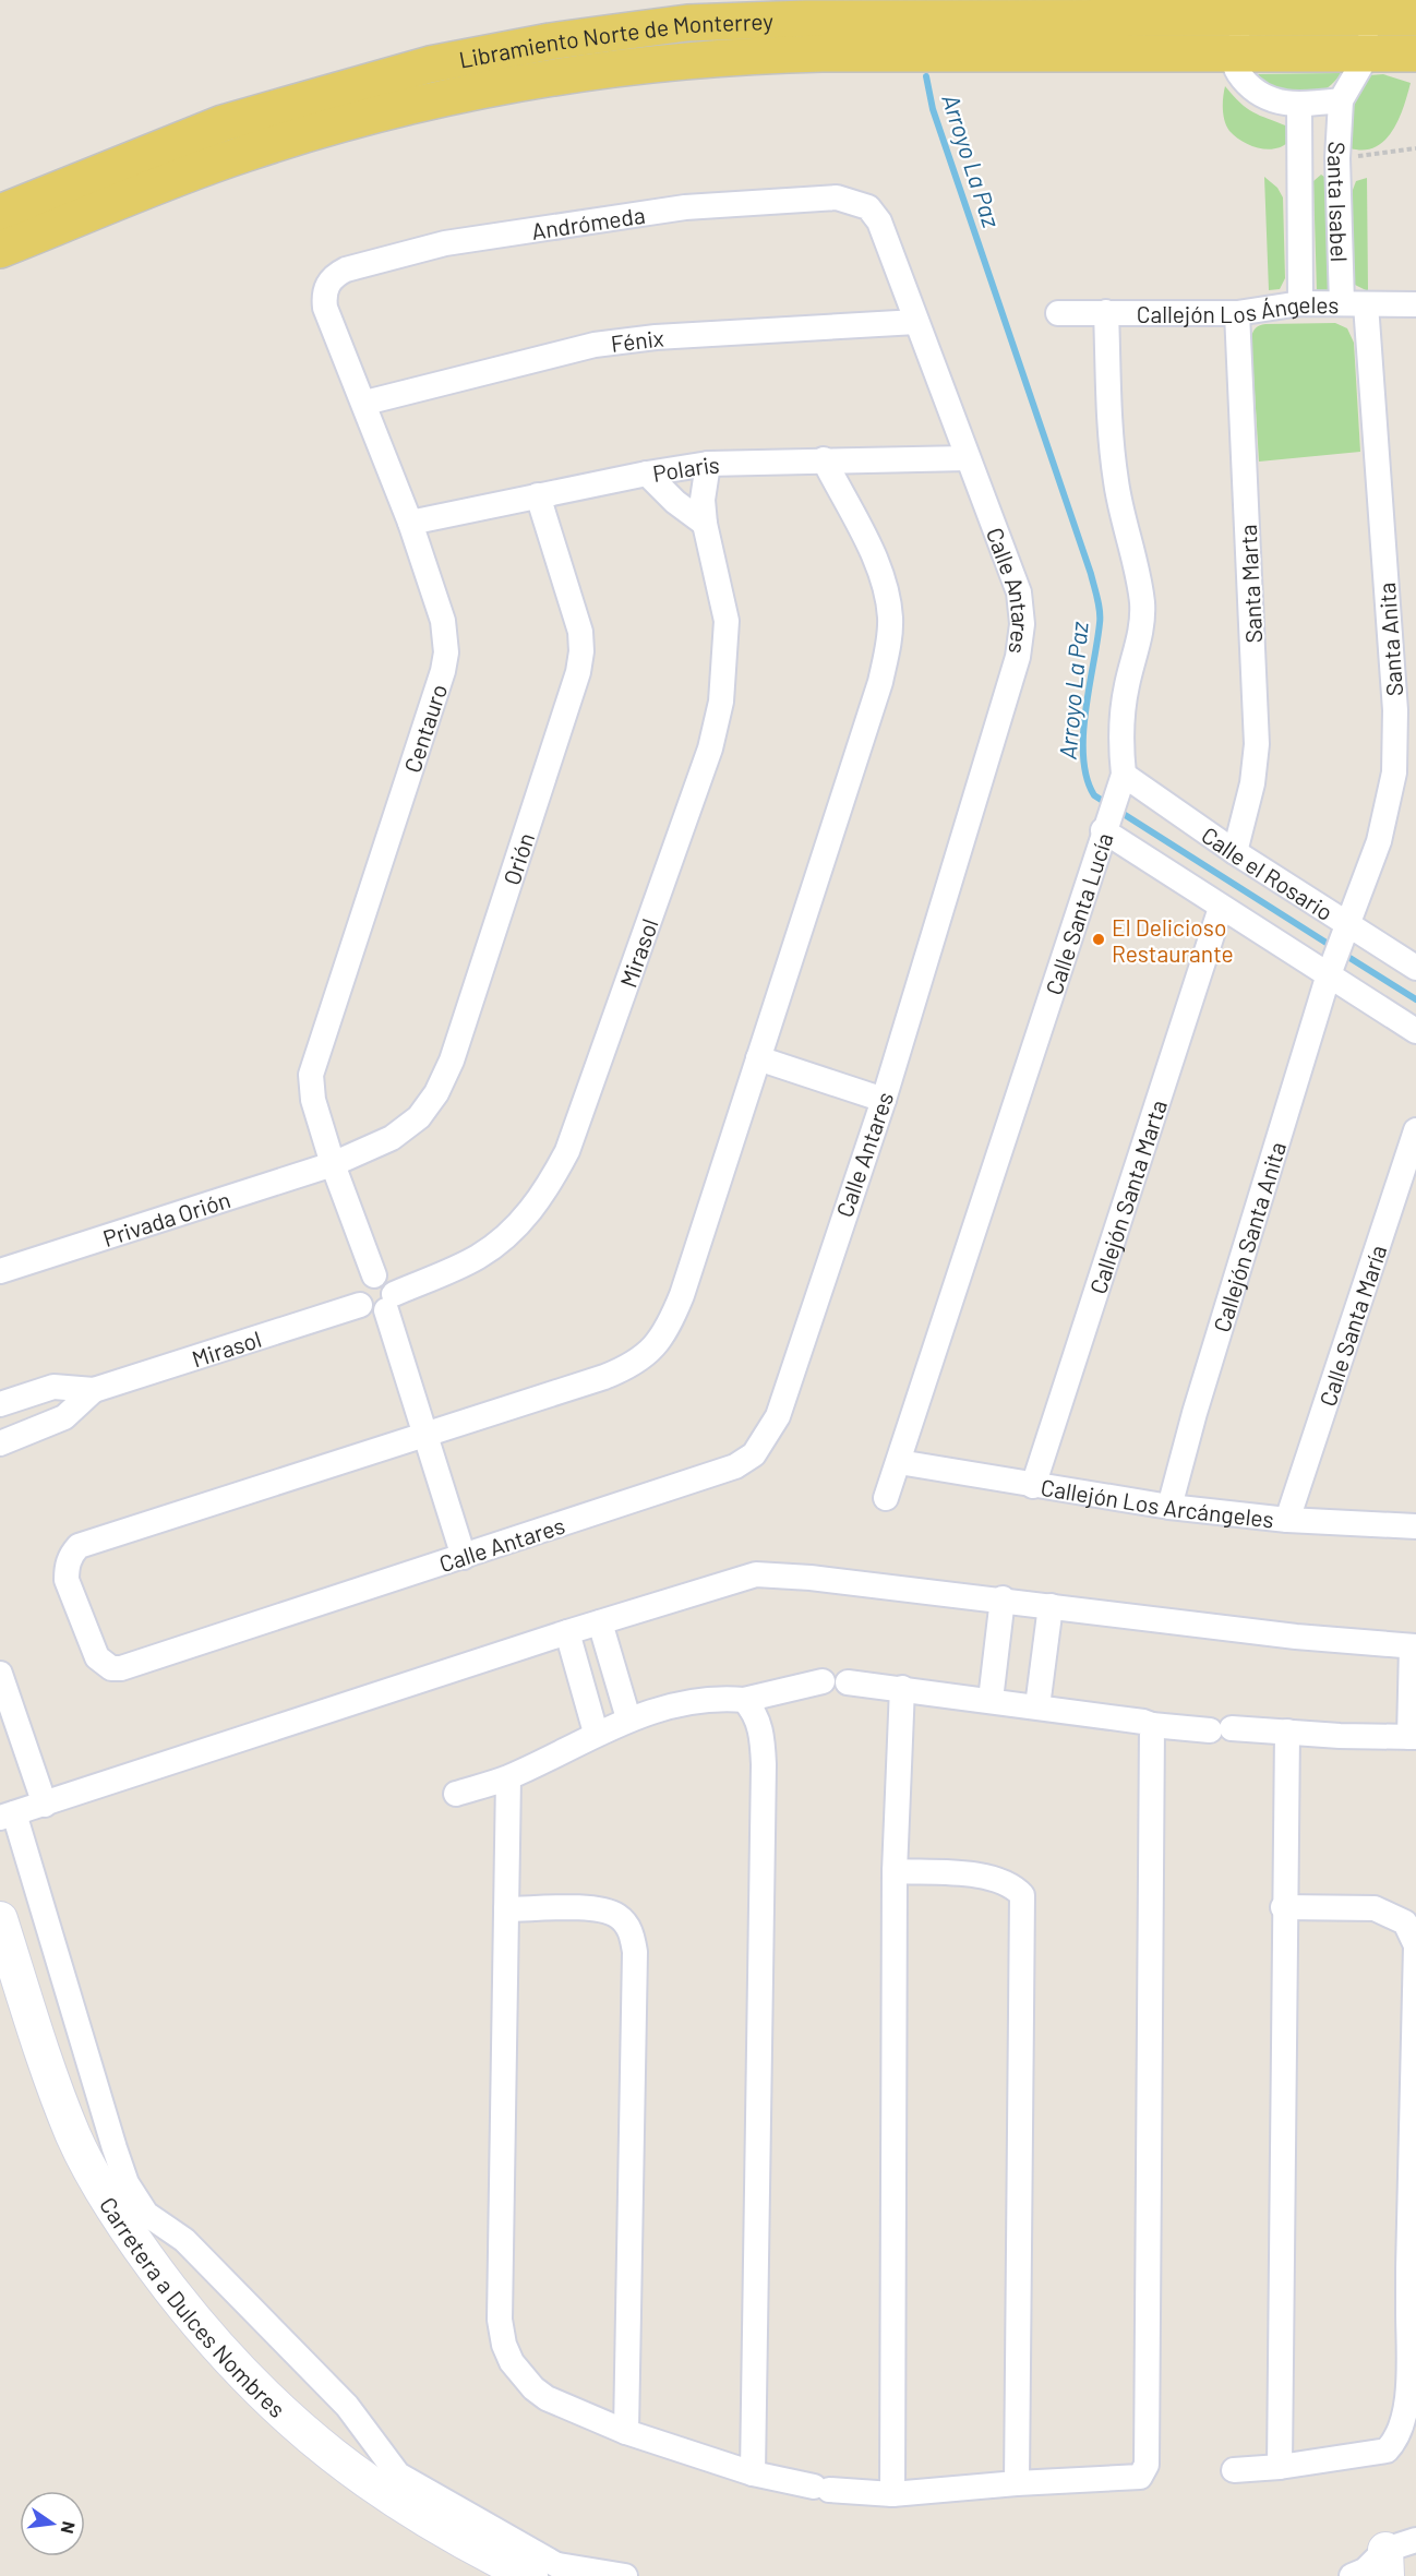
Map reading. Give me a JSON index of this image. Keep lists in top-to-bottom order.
{
  "streets": {
    "main road": ["Libramiento Norte de Monterrey", "Carretera a Dulces Nombres"],
    "street": [
      "Santa Isabel",
      "Andrómeda",
      "Callejón Los Ángeles",
      "Fénix",
      "Polaris",
      "Santa Marta",
      "Calle Antares",
      "Santa Anita",
      "Centauro",
      "Orión",
      "Calle el Rosario",
      "Calle Santa Lucía",
      "Mirasol",
      "Callejón Santa Marta",
      "Privada Orión",
      "Callejón Santa Anita",
      "Calle Santa María",
      "Callejón Los Arcángeles"
    ]
  },
  "crossings": [
    ["Santa Isabel", "Callejón Los Ángeles"],
    ["Santa Isabel", "Santa Anita"],
    ["Andrómeda", "Calle Antares"],
    ["Andrómeda", "Centauro"],
    ["Callejón Los Ángeles", "Santa Marta"],
    ["Callejón Los Ángeles", "Santa Anita"],
    ["Callejón Los Ángeles", "Calle Santa Lucía"],
    ["Fénix", "Calle Antares"],
    ["Fénix", "Centauro"],
    ["Polaris", "Calle Antares"],
    ["Polaris", "Centauro"],
    ["Polaris", "Orión"],
    ["Polaris", "Mirasol"],
    ["Santa Marta", "Calle el Rosario"],
    ["Santa Anita", "Calle el Rosario"],
    ["Santa Anita", "Callejón Santa Anita"],
    ["Centauro", "Orión"],
    ["Centauro", "Mirasol"],
    ["Centauro", "Privada Orión"],
    ["Orión", "Privada Orión"],
    ["Calle el Rosario", "Calle Santa Lucía"],
    ["Calle Santa Lucía", "Callejón Los Arcángeles"],
    ["Callejón Santa Marta", "Callejón Los Arcángeles"],
    ["Callejón Santa Anita", "Callejón Los Arcángeles"],
    ["Calle Santa María", "Callejón Los Arcángeles"]
  ],
  "water": ["Arroyo La Paz"],
  "places": ["El Delicioso Restaurante"],
  "north": "right"
}
